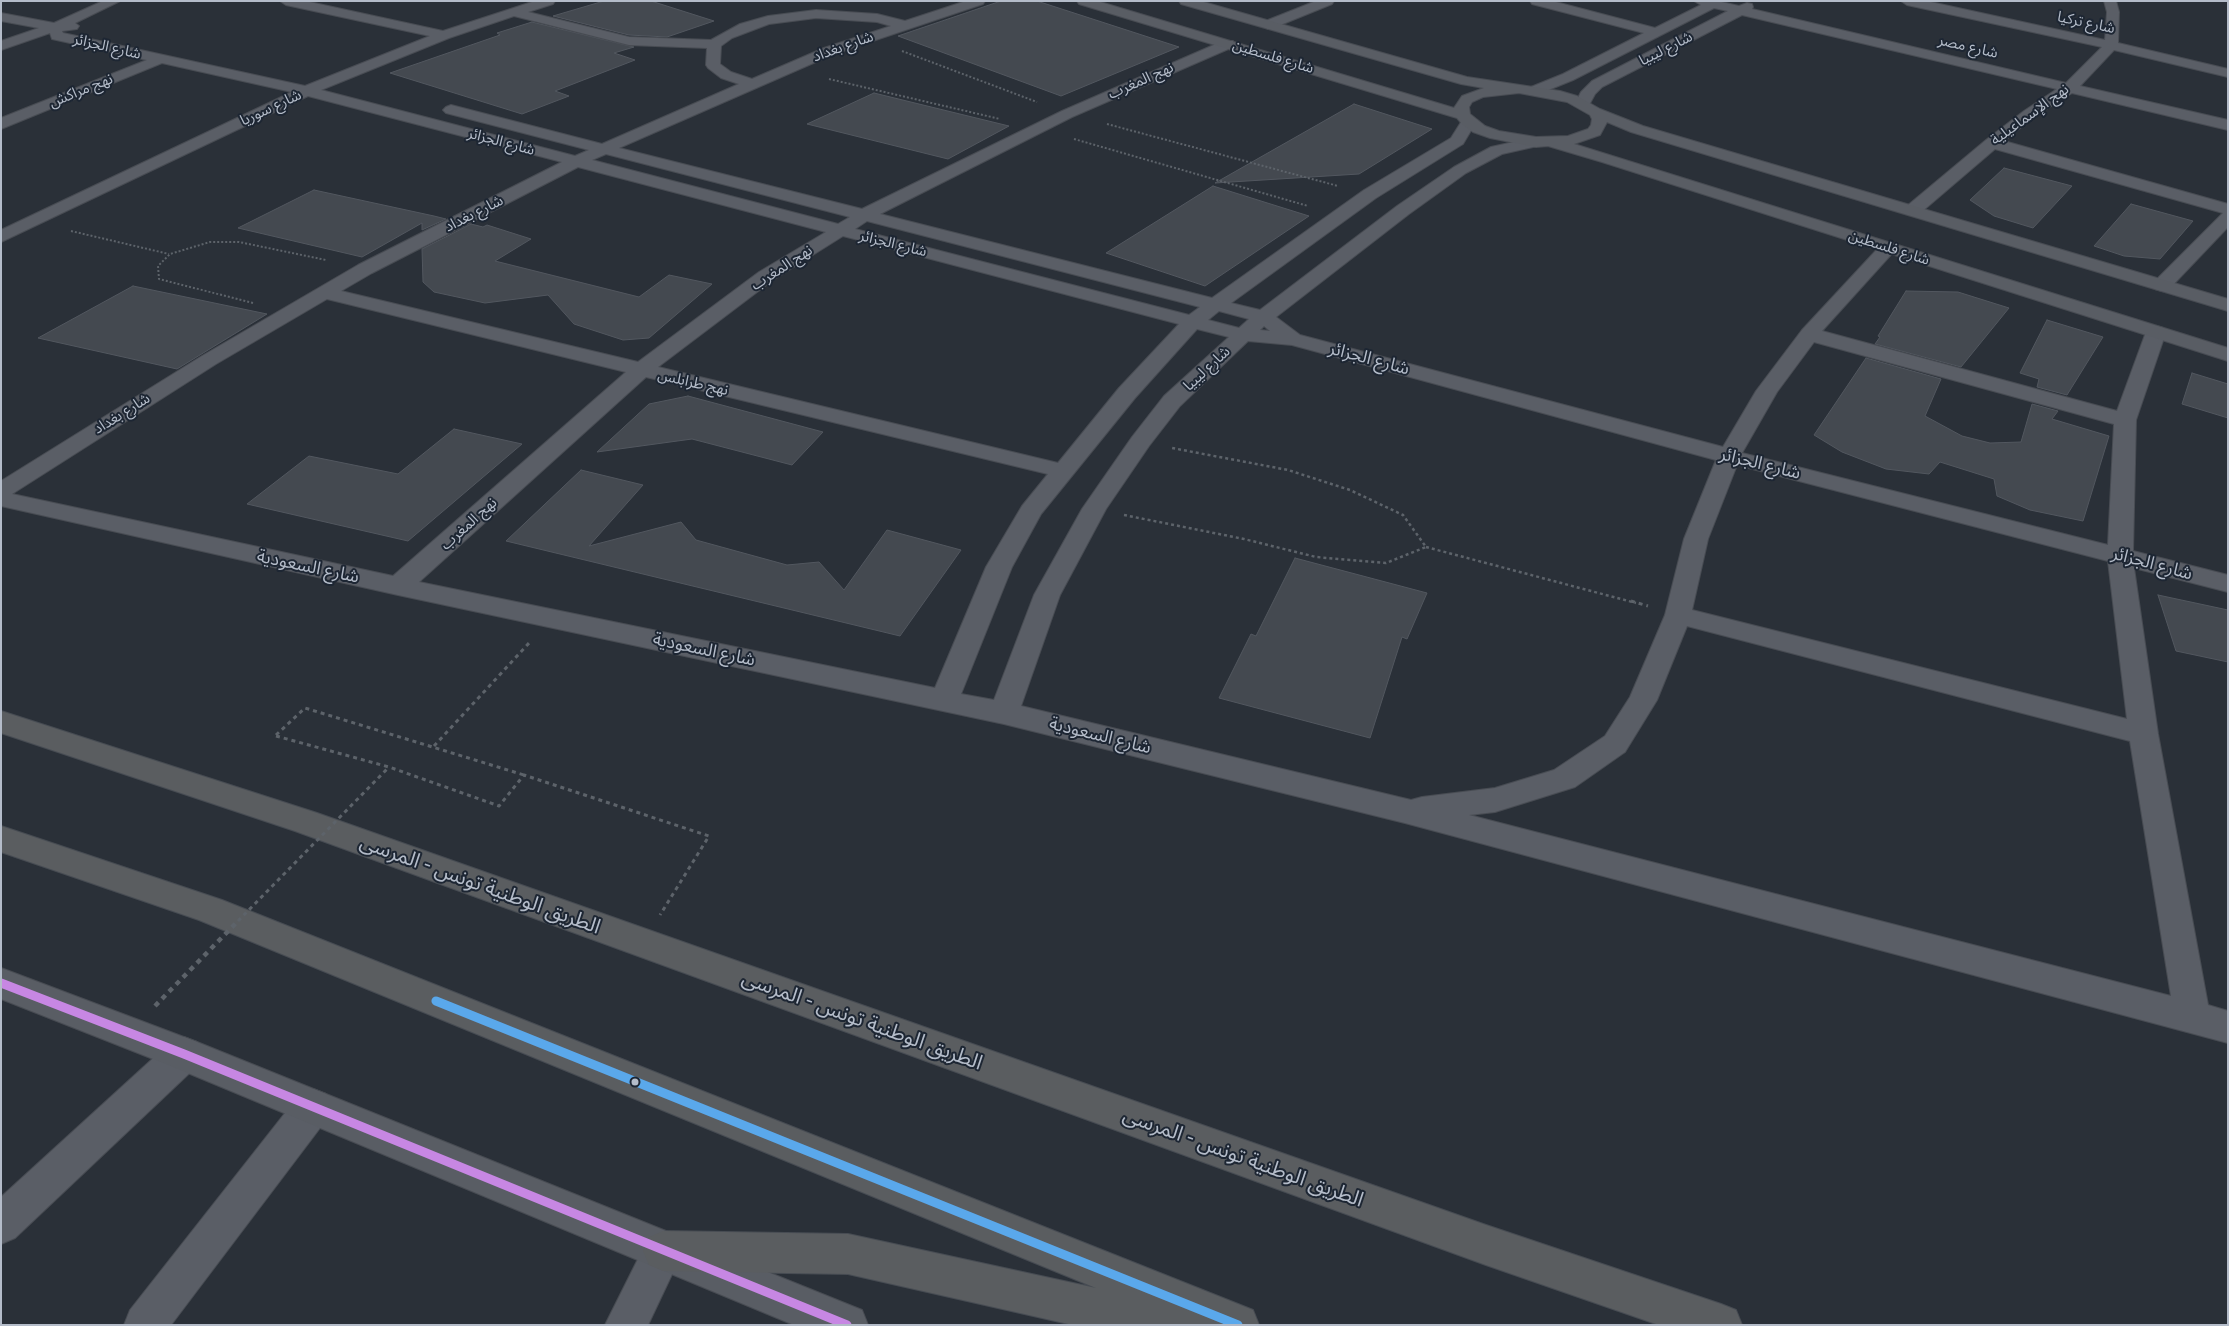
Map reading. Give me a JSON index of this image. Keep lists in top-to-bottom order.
{
  "streets": {
    "highway": ["الطريق الوطنية تونس - المرسى"],
    "street": [
      "شارع تركيا",
      "شارع الجزائر",
      "شارع بغداد",
      "شارع مصر",
      "شارع ليبيا",
      "شارع فلسطين",
      "نهج المغرب",
      "نهج مراكش",
      "شارع سوريا",
      "نهج الإسماعيلية",
      "نهج طرابلس",
      "شارع السعودية"
    ]
  },
  "crossings": [
    ["شارع تركيا", "نهج الإسماعيلية"],
    ["شارع الجزائر", "شارع بغداد"],
    ["شارع الجزائر", "شارع ليبيا"],
    ["شارع الجزائر", "نهج المغرب"],
    ["شارع الجزائر", "نهج مراكش"],
    ["شارع الجزائر", "شارع سوريا"],
    ["شارع بغداد", "نهج طرابلس"],
    ["شارع مصر", "شارع ليبيا"],
    ["شارع مصر", "نهج الإسماعيلية"],
    ["شارع ليبيا", "شارع فلسطين"],
    ["شارع ليبيا", "شارع السعودية"],
    ["شارع فلسطين", "نهج المغرب"],
    ["نهج المغرب", "نهج طرابلس"],
    ["نهج المغرب", "شارع السعودية"]
  ]
}
